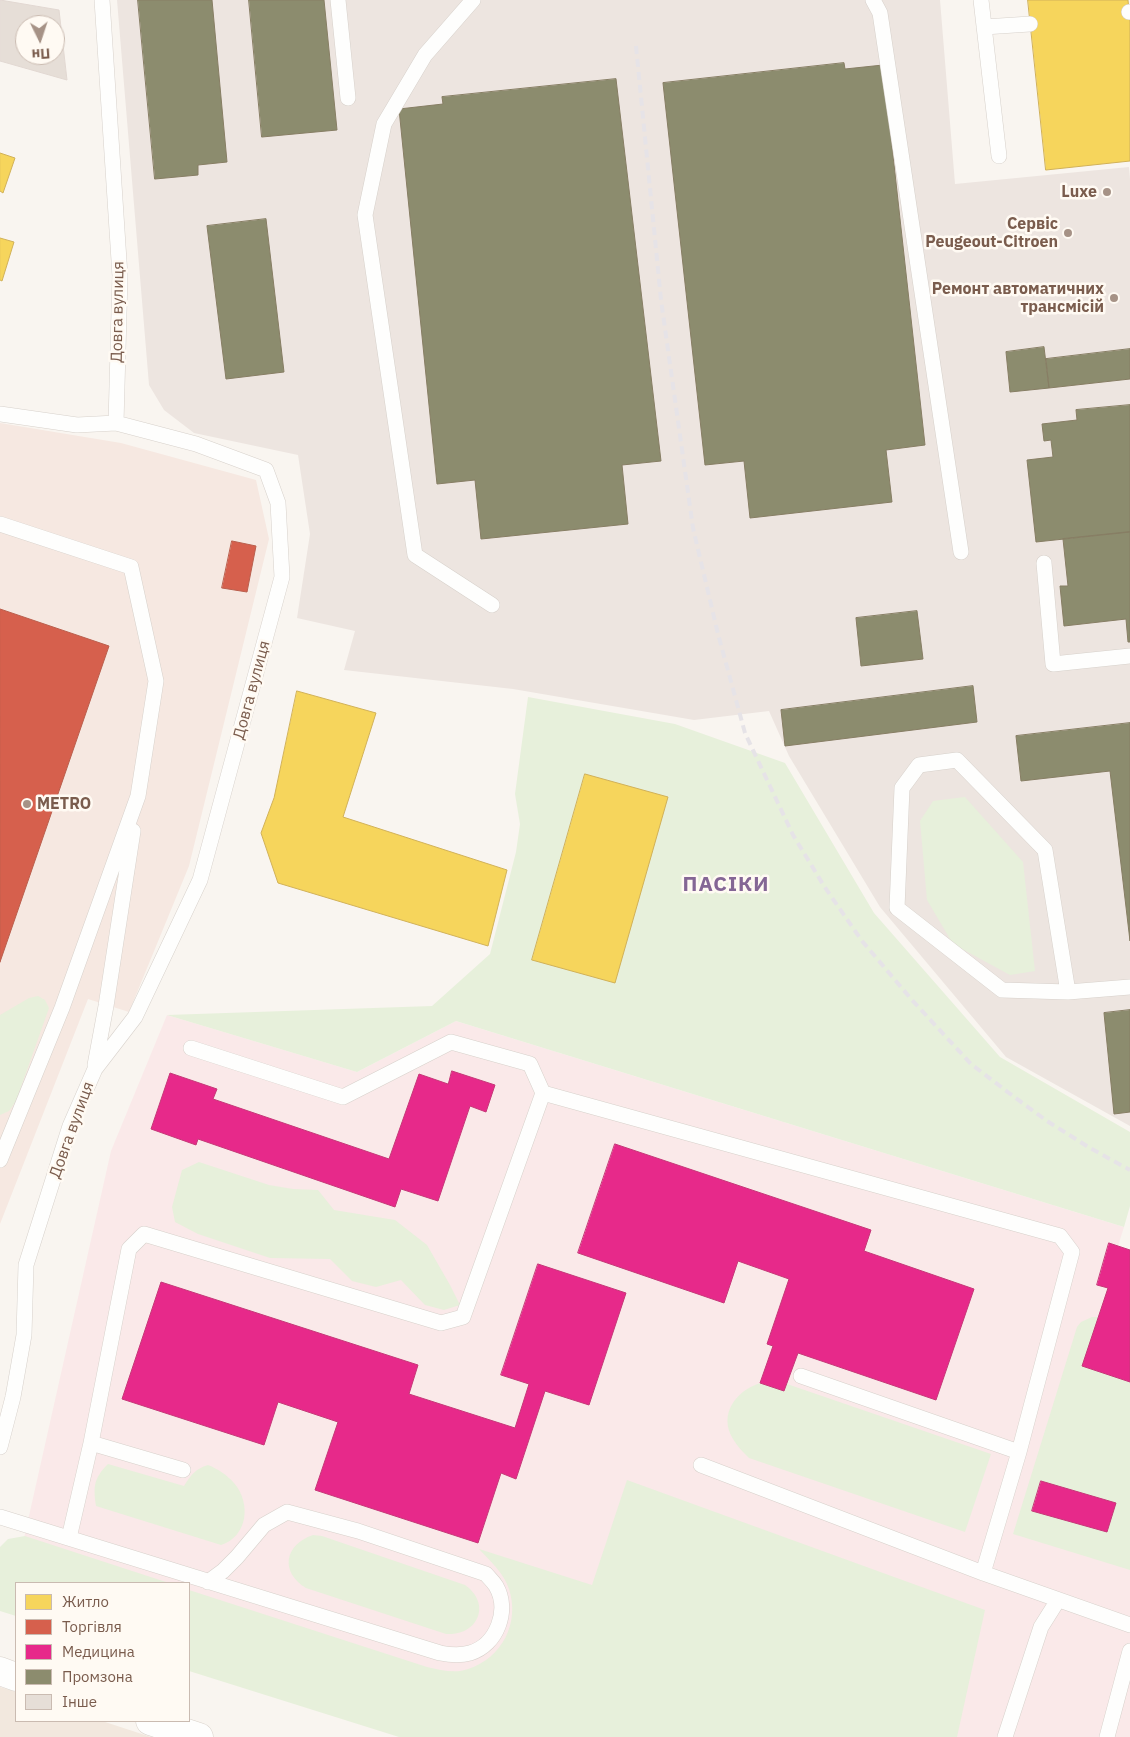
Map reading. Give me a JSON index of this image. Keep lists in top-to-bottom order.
{
  "streets": {
    "lane": ["Довга вулиця"]
  },
  "districts": ["ПАСІКИ"],
  "places": [
    "Luxe",
    "Сервіс Peugeout-Citroen",
    "Ремонт автоматичних трансмісій",
    "METRO"
  ],
  "legend": [
    "Житло",
    "Торгівля",
    "Медицина",
    "Промзона",
    "Інше"
  ],
  "north": "bottom"
}
